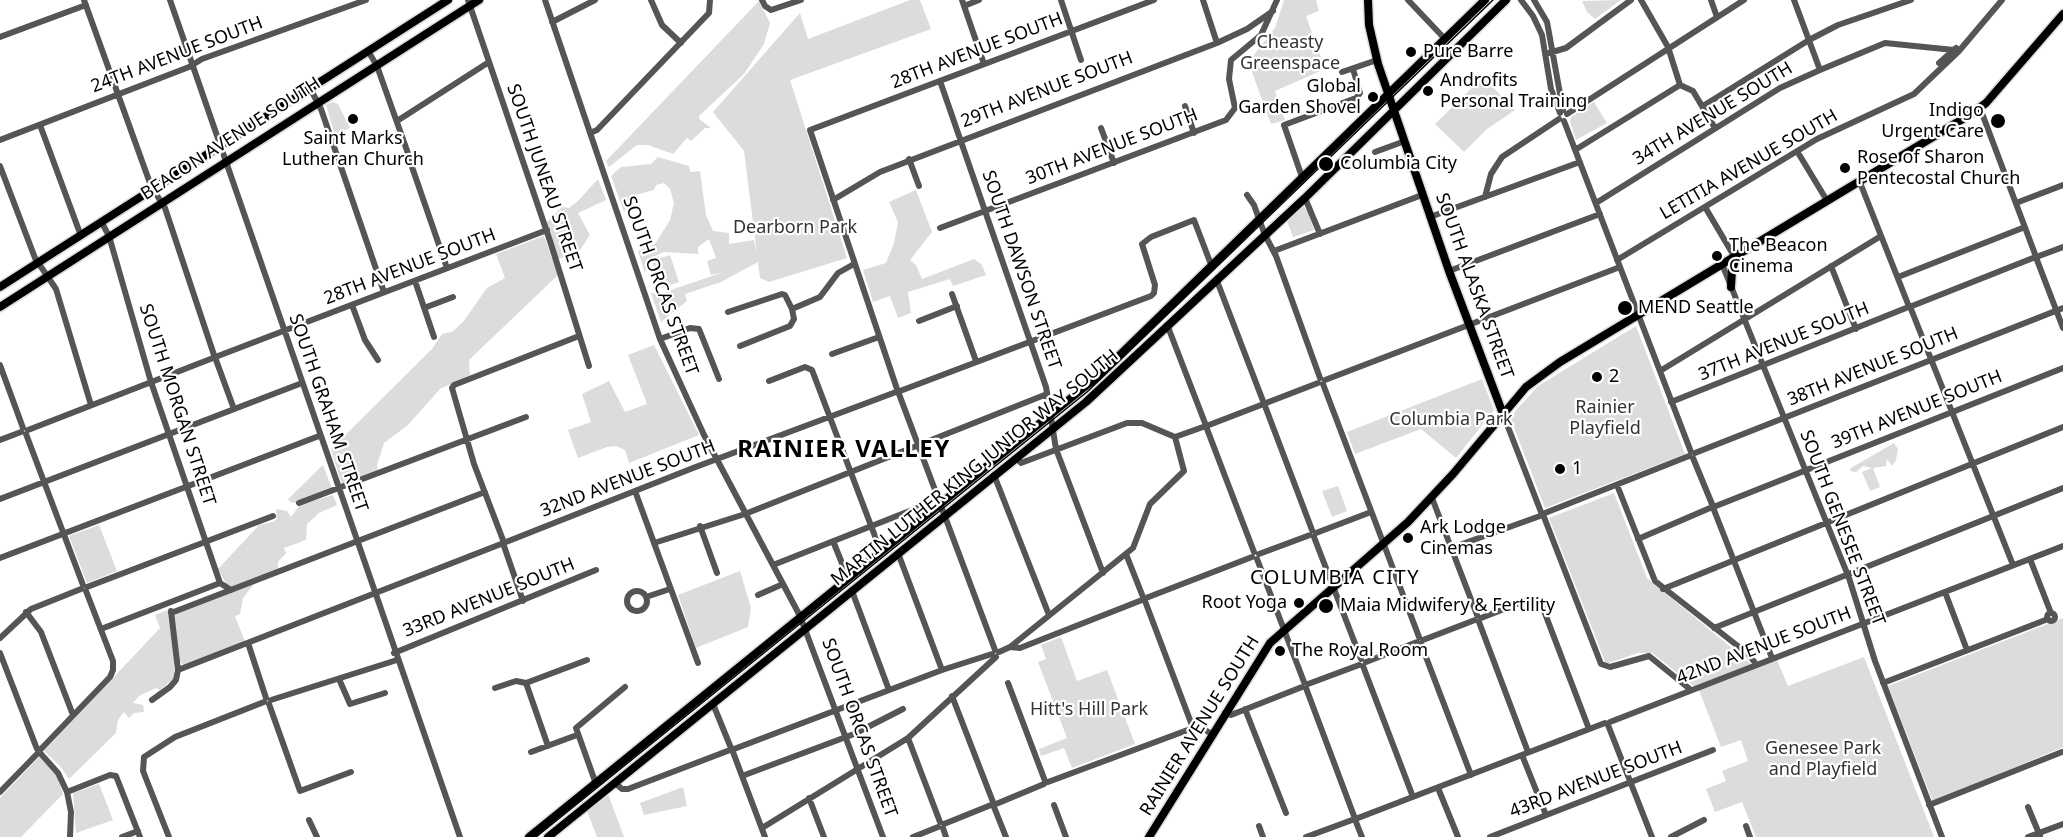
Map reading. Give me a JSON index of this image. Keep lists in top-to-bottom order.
{
  "streets": {
    "main road": [
      "BEACON AVENUE SOUTH",
      "SOUTH ALASKA STREET",
      "MARTIN LUTHER KING JUNIOR WAY SOUTH",
      "RAINIER AVENUE SOUTH"
    ],
    "street": [
      "28TH AVENUE SOUTH",
      "24TH AVENUE SOUTH",
      "29TH AVENUE SOUTH",
      "34TH AVENUE SOUTH",
      "30TH AVENUE SOUTH",
      "LETITIA AVENUE SOUTH",
      "SOUTH JUNEAU STREET",
      "SOUTH DAWSON STREET",
      "SOUTH ORCAS STREET",
      "37TH AVENUE SOUTH",
      "38TH AVENUE SOUTH",
      "SOUTH MORGAN STREET",
      "39TH AVENUE SOUTH",
      "SOUTH GRAHAM STREET",
      "32ND AVENUE SOUTH",
      "SOUTH GENESEE STREET",
      "33RD AVENUE SOUTH",
      "42ND AVENUE SOUTH",
      "43RD AVENUE SOUTH"
    ]
  },
  "crossings": [
    ["28TH AVENUE SOUTH", "29TH AVENUE SOUTH"],
    ["28TH AVENUE SOUTH", "SOUTH JUNEAU STREET"],
    ["28TH AVENUE SOUTH", "SOUTH DAWSON STREET"],
    ["28TH AVENUE SOUTH", "SOUTH MORGAN STREET"],
    ["28TH AVENUE SOUTH", "SOUTH GRAHAM STREET"],
    ["24TH AVENUE SOUTH", "SOUTH GRAHAM STREET"],
    ["29TH AVENUE SOUTH", "30TH AVENUE SOUTH"],
    ["29TH AVENUE SOUTH", "SOUTH DAWSON STREET"],
    ["34TH AVENUE SOUTH", "LETITIA AVENUE SOUTH"],
    ["BEACON AVENUE SOUTH", "SOUTH JUNEAU STREET"],
    ["BEACON AVENUE SOUTH", "SOUTH MORGAN STREET"],
    ["BEACON AVENUE SOUTH", "SOUTH GRAHAM STREET"],
    ["30TH AVENUE SOUTH", "SOUTH DAWSON STREET"],
    ["LETITIA AVENUE SOUTH", "SOUTH ALASKA STREET"],
    ["SOUTH DAWSON STREET", "MARTIN LUTHER KING JUNIOR WAY SOUTH"],
    ["SOUTH DAWSON STREET", "32ND AVENUE SOUTH"],
    ["SOUTH ORCAS STREET", "MARTIN LUTHER KING JUNIOR WAY SOUTH"],
    ["SOUTH ORCAS STREET", "32ND AVENUE SOUTH"],
    ["SOUTH ALASKA STREET", "38TH AVENUE SOUTH"],
    ["SOUTH ALASKA STREET", "MARTIN LUTHER KING JUNIOR WAY SOUTH"],
    ["SOUTH ALASKA STREET", "42ND AVENUE SOUTH"],
    ["SOUTH ALASKA STREET", "RAINIER AVENUE SOUTH"],
    ["37TH AVENUE SOUTH", "SOUTH GENESEE STREET"],
    ["38TH AVENUE SOUTH", "SOUTH GENESEE STREET"],
    ["39TH AVENUE SOUTH", "SOUTH GENESEE STREET"],
    ["SOUTH GRAHAM STREET", "32ND AVENUE SOUTH"],
    ["SOUTH GRAHAM STREET", "33RD AVENUE SOUTH"],
    ["MARTIN LUTHER KING JUNIOR WAY SOUTH", "32ND AVENUE SOUTH"],
    ["SOUTH GENESEE STREET", "42ND AVENUE SOUTH"],
    ["SOUTH GENESEE STREET", "RAINIER AVENUE SOUTH"]
  ],
  "districts": ["RAINIER VALLEY", "COLUMBIA CITY"],
  "parks": [
    "Cheasty Greenspace",
    "Dearborn Park",
    "Rainier Playfield",
    "Columbia Park",
    "Hitt's Hill Park",
    "Genesee Park and Playfield"
  ],
  "places": [
    "Pure Barre",
    "Androfits Personal Training",
    "Global Garden Shovel",
    "Saint Marks Lutheran Church",
    "Indigo Urgent Care",
    "Columbia City",
    "Rose of Sharon Pentecostal Church",
    "The Beacon Cinema",
    "MEND Seattle",
    "2",
    "1",
    "Ark Lodge Cinemas",
    "Root Yoga",
    "Maia Midwifery & Fertility",
    "The Royal Room"
  ]
}
